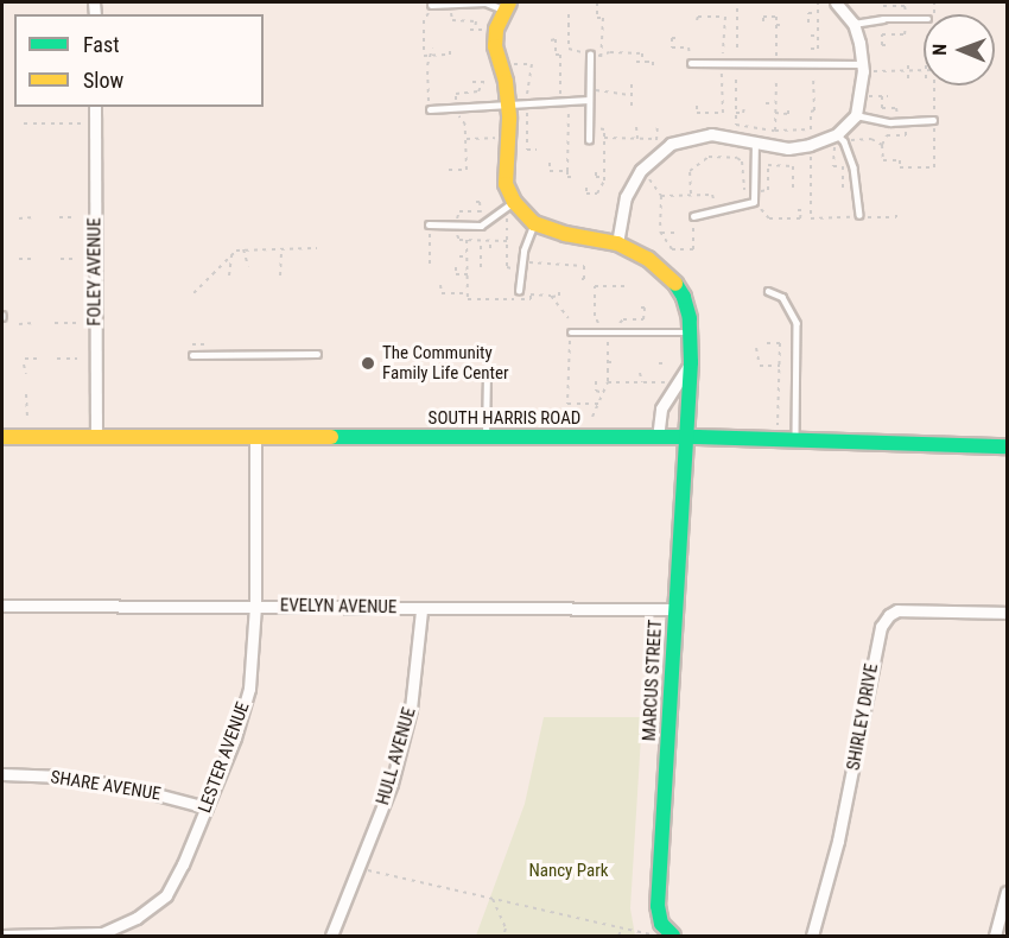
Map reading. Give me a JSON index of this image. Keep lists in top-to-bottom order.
{
  "streets": {
    "street": [
      "FOLEY AVENUE",
      "SOUTH HARRIS ROAD",
      "EVELYN AVENUE",
      "MARCUS STREET",
      "SHIRLEY DRIVE",
      "HULL AVENUE",
      "LESTER AVENUE",
      "SHARE AVENUE"
    ]
  },
  "crossings": [
    ["FOLEY AVENUE", "SOUTH HARRIS ROAD"],
    ["SOUTH HARRIS ROAD", "MARCUS STREET"],
    ["SOUTH HARRIS ROAD", "LESTER AVENUE"],
    ["EVELYN AVENUE", "MARCUS STREET"],
    ["EVELYN AVENUE", "HULL AVENUE"],
    ["EVELYN AVENUE", "LESTER AVENUE"],
    ["LESTER AVENUE", "SHARE AVENUE"]
  ],
  "parks": ["Nancy Park"],
  "places": ["The Community Family Life Center"],
  "legend": ["Fast", "Slow"],
  "north": "left"
}
